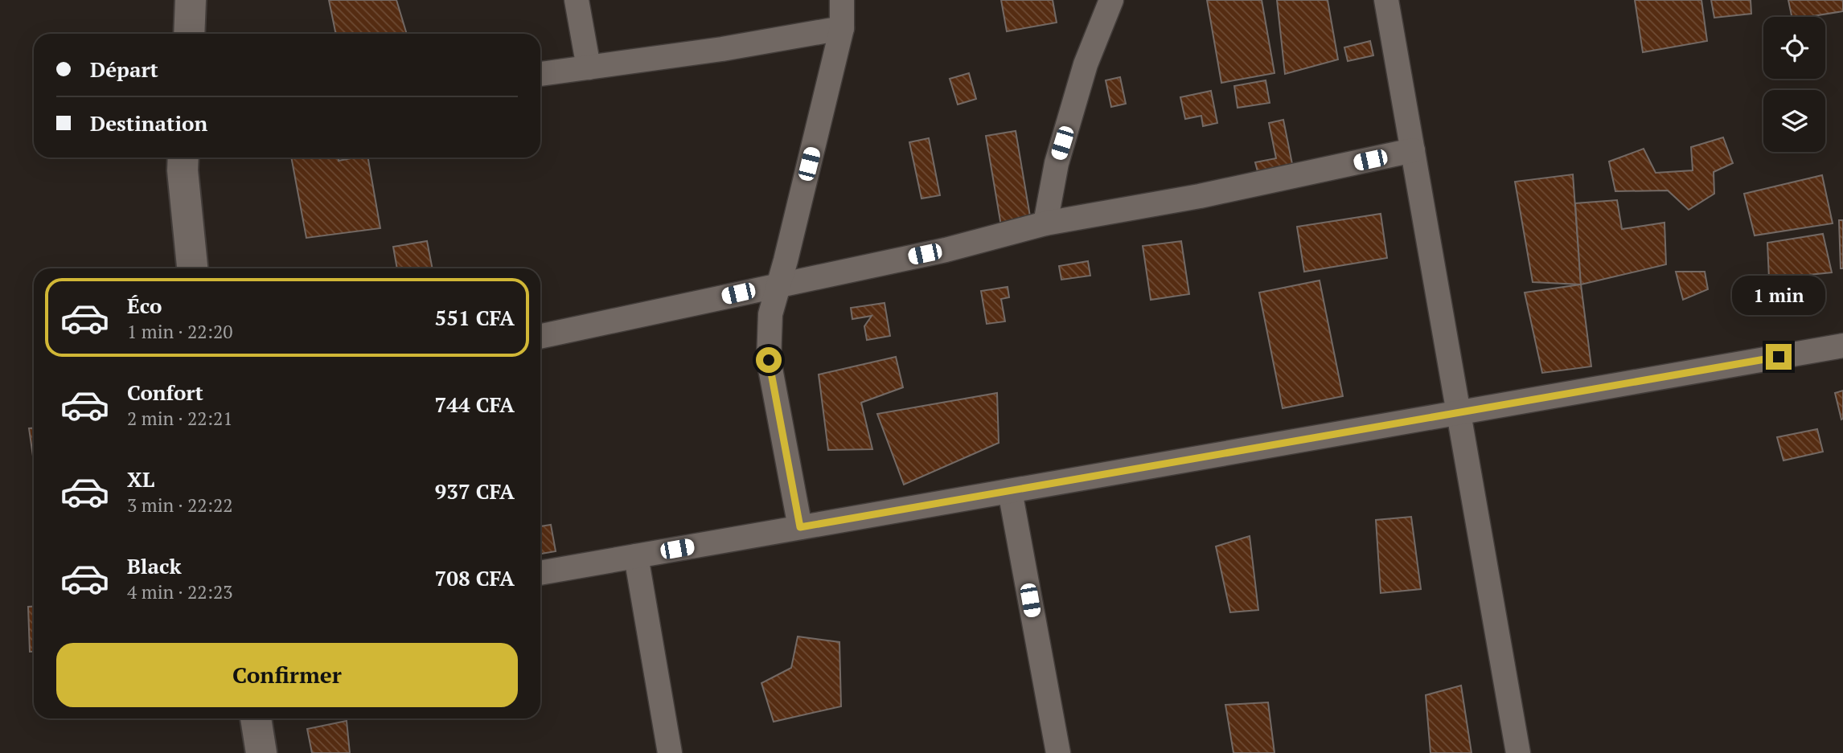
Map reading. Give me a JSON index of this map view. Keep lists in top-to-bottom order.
{
  "page": {
    "banner": ["Départ", "Destination"],
    "bubble": "1 min",
    "list": [
      {
        "name": "Éco",
        "note": "1 min · 22:20",
        "value": "551 CFA"
      },
      {
        "name": "Confort",
        "note": "2 min · 22:21",
        "value": "744 CFA"
      },
      {
        "name": "XL",
        "note": "3 min · 22:22",
        "value": "937 CFA"
      },
      {
        "name": "Black",
        "note": "4 min · 22:23",
        "value": "708 CFA"
      }
    ],
    "buttons": "Confirmer"
  }
}
